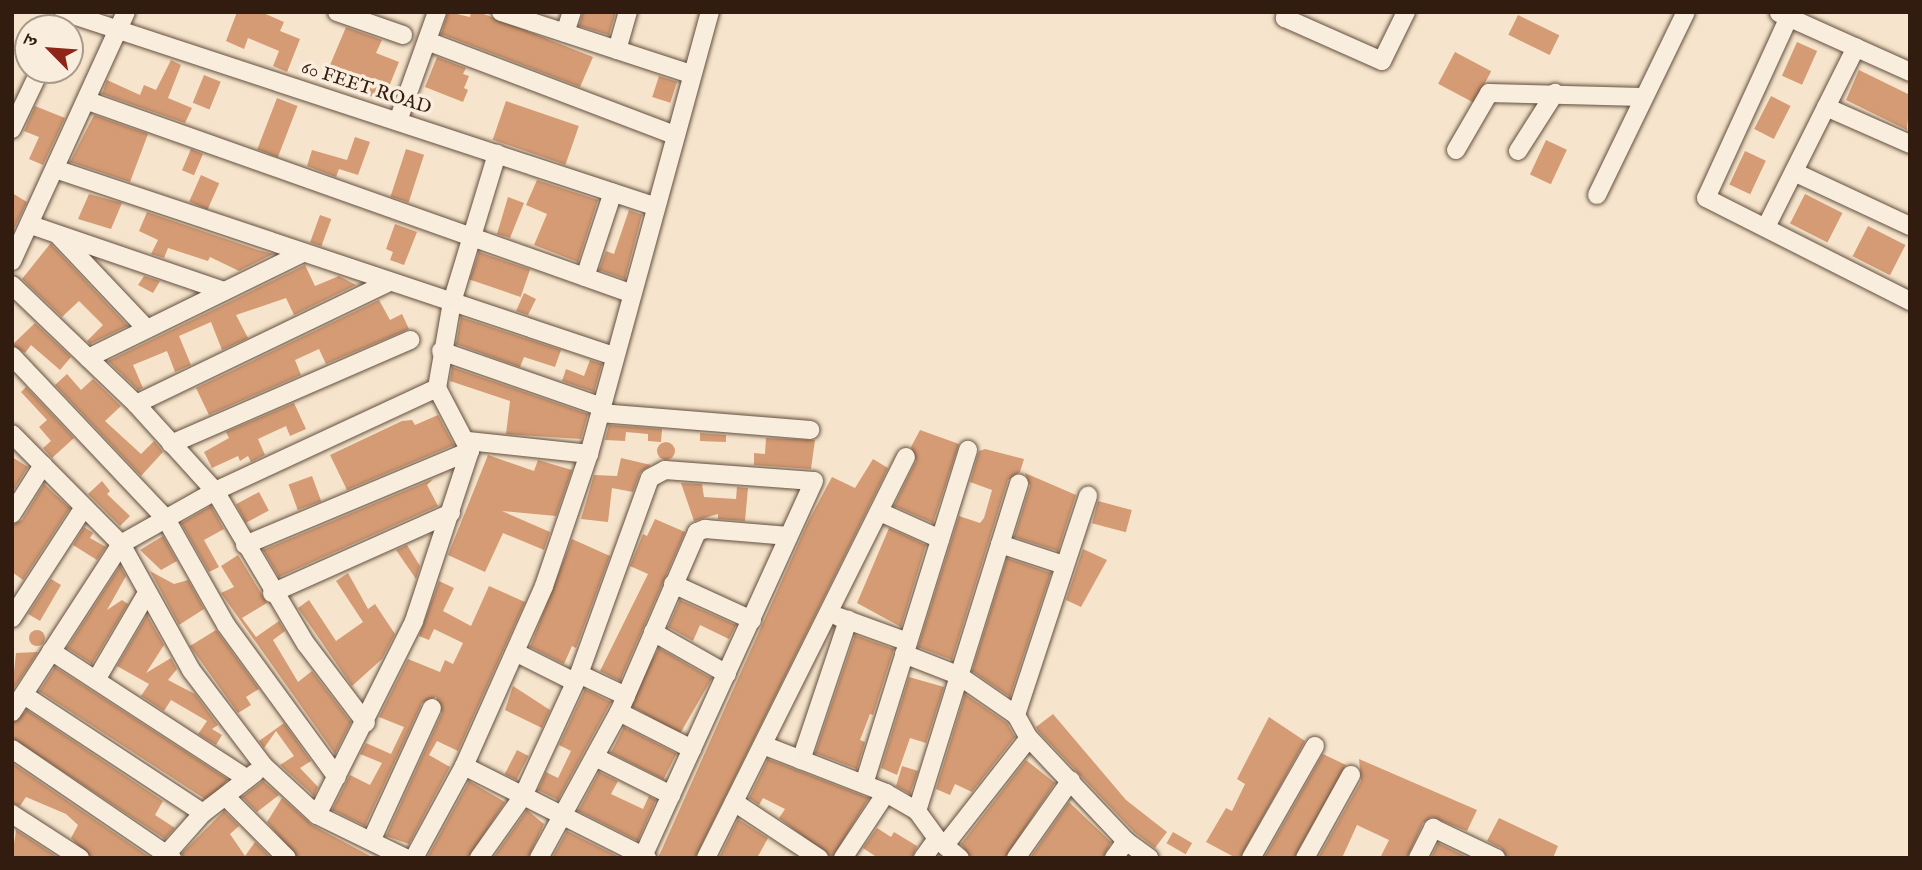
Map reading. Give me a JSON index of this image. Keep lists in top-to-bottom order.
{
  "streets": {
    "street": ["60 FEET ROAD"]
  },
  "north": "top left"
}
